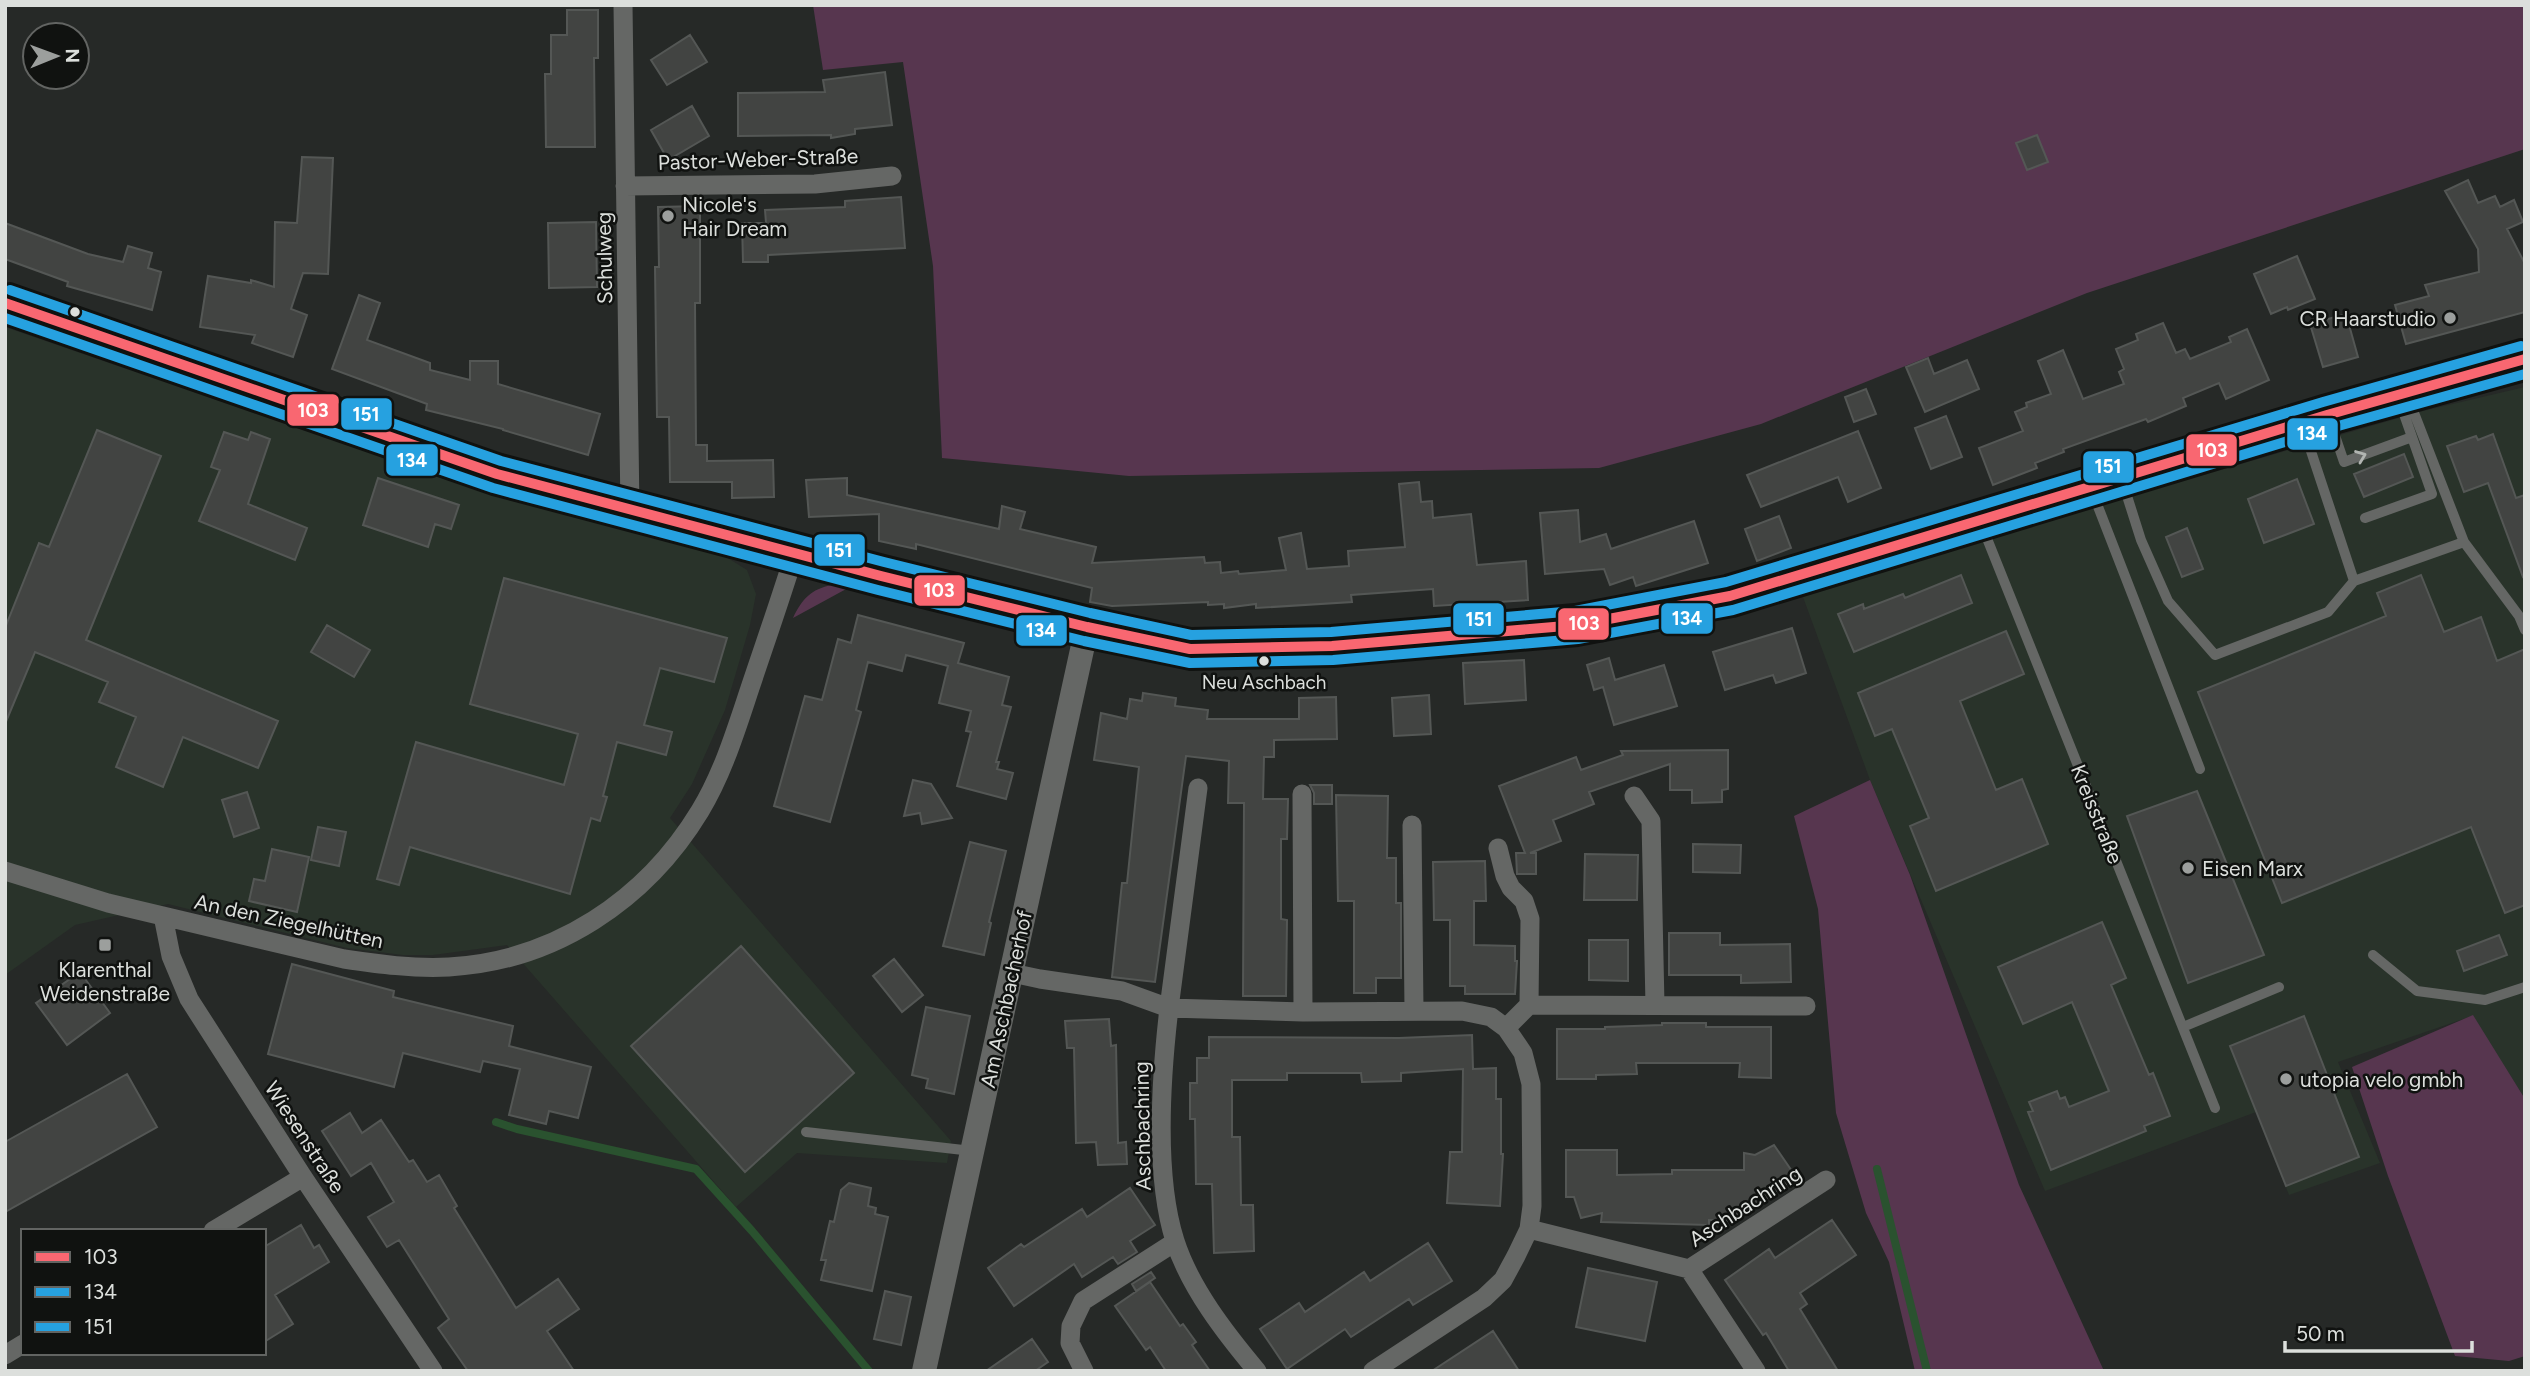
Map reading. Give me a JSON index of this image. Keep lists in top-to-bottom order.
{
  "streets": {
    "street": [
      "Pastor-Weber-Straße",
      "Schulweg",
      "An den Ziegelhütten",
      "Am Aschbacherhof",
      "Aschbachring",
      "Wiesenstraße"
    ],
    "lane": ["Kreisstraße"]
  },
  "crossings": [
    ["Pastor-Weber-Straße", "Schulweg"],
    ["An den Ziegelhütten", "Wiesenstraße"]
  ],
  "places": {
    "other": [
      "Nicole's Hair Dream",
      "CR Haarstudio",
      "Neu Aschbach",
      "Eisen Marx",
      "utopia velo gmbh"
    ],
    "transit": ["Klarenthal Weidenstraße"]
  },
  "lines": ["transit line 151", "transit line 103", "transit line 134"],
  "legend": ["103", "134", "151"],
  "scale_bar": "50 m",
  "north": "right"
}
